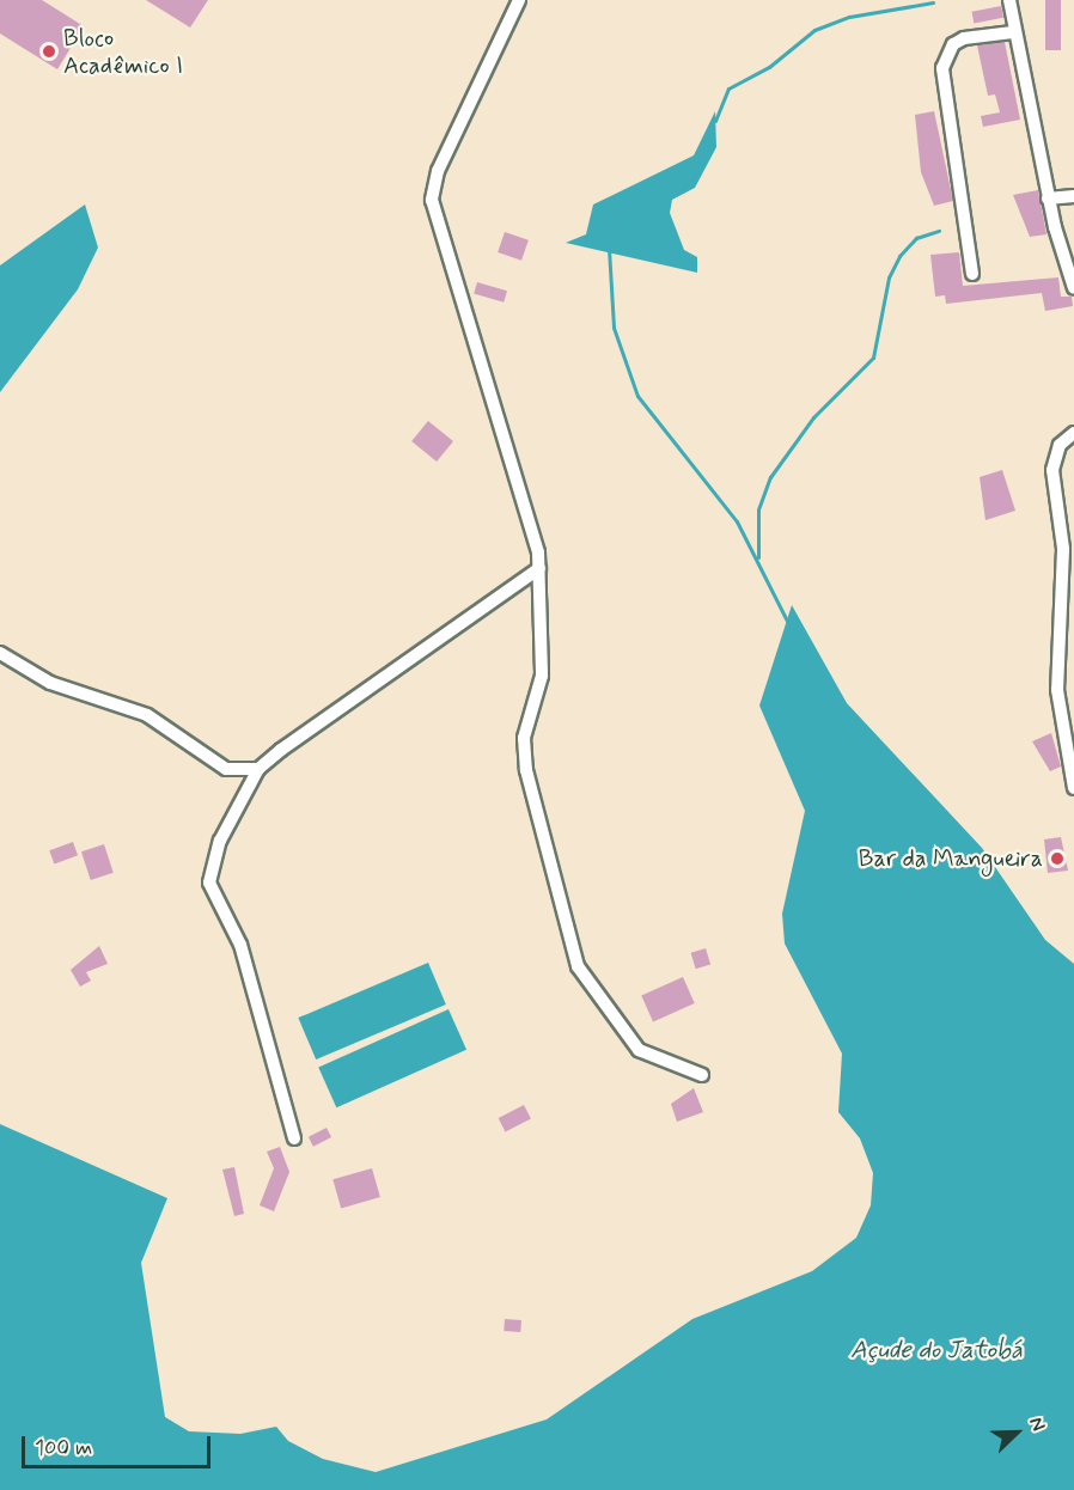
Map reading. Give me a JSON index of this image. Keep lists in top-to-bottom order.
{
  "water": ["Açude do Jatobá"],
  "places": ["Bloco Acadêmico I", "Bar da Mangueira"],
  "scale_bar": "100 m",
  "north": "top right"
}
